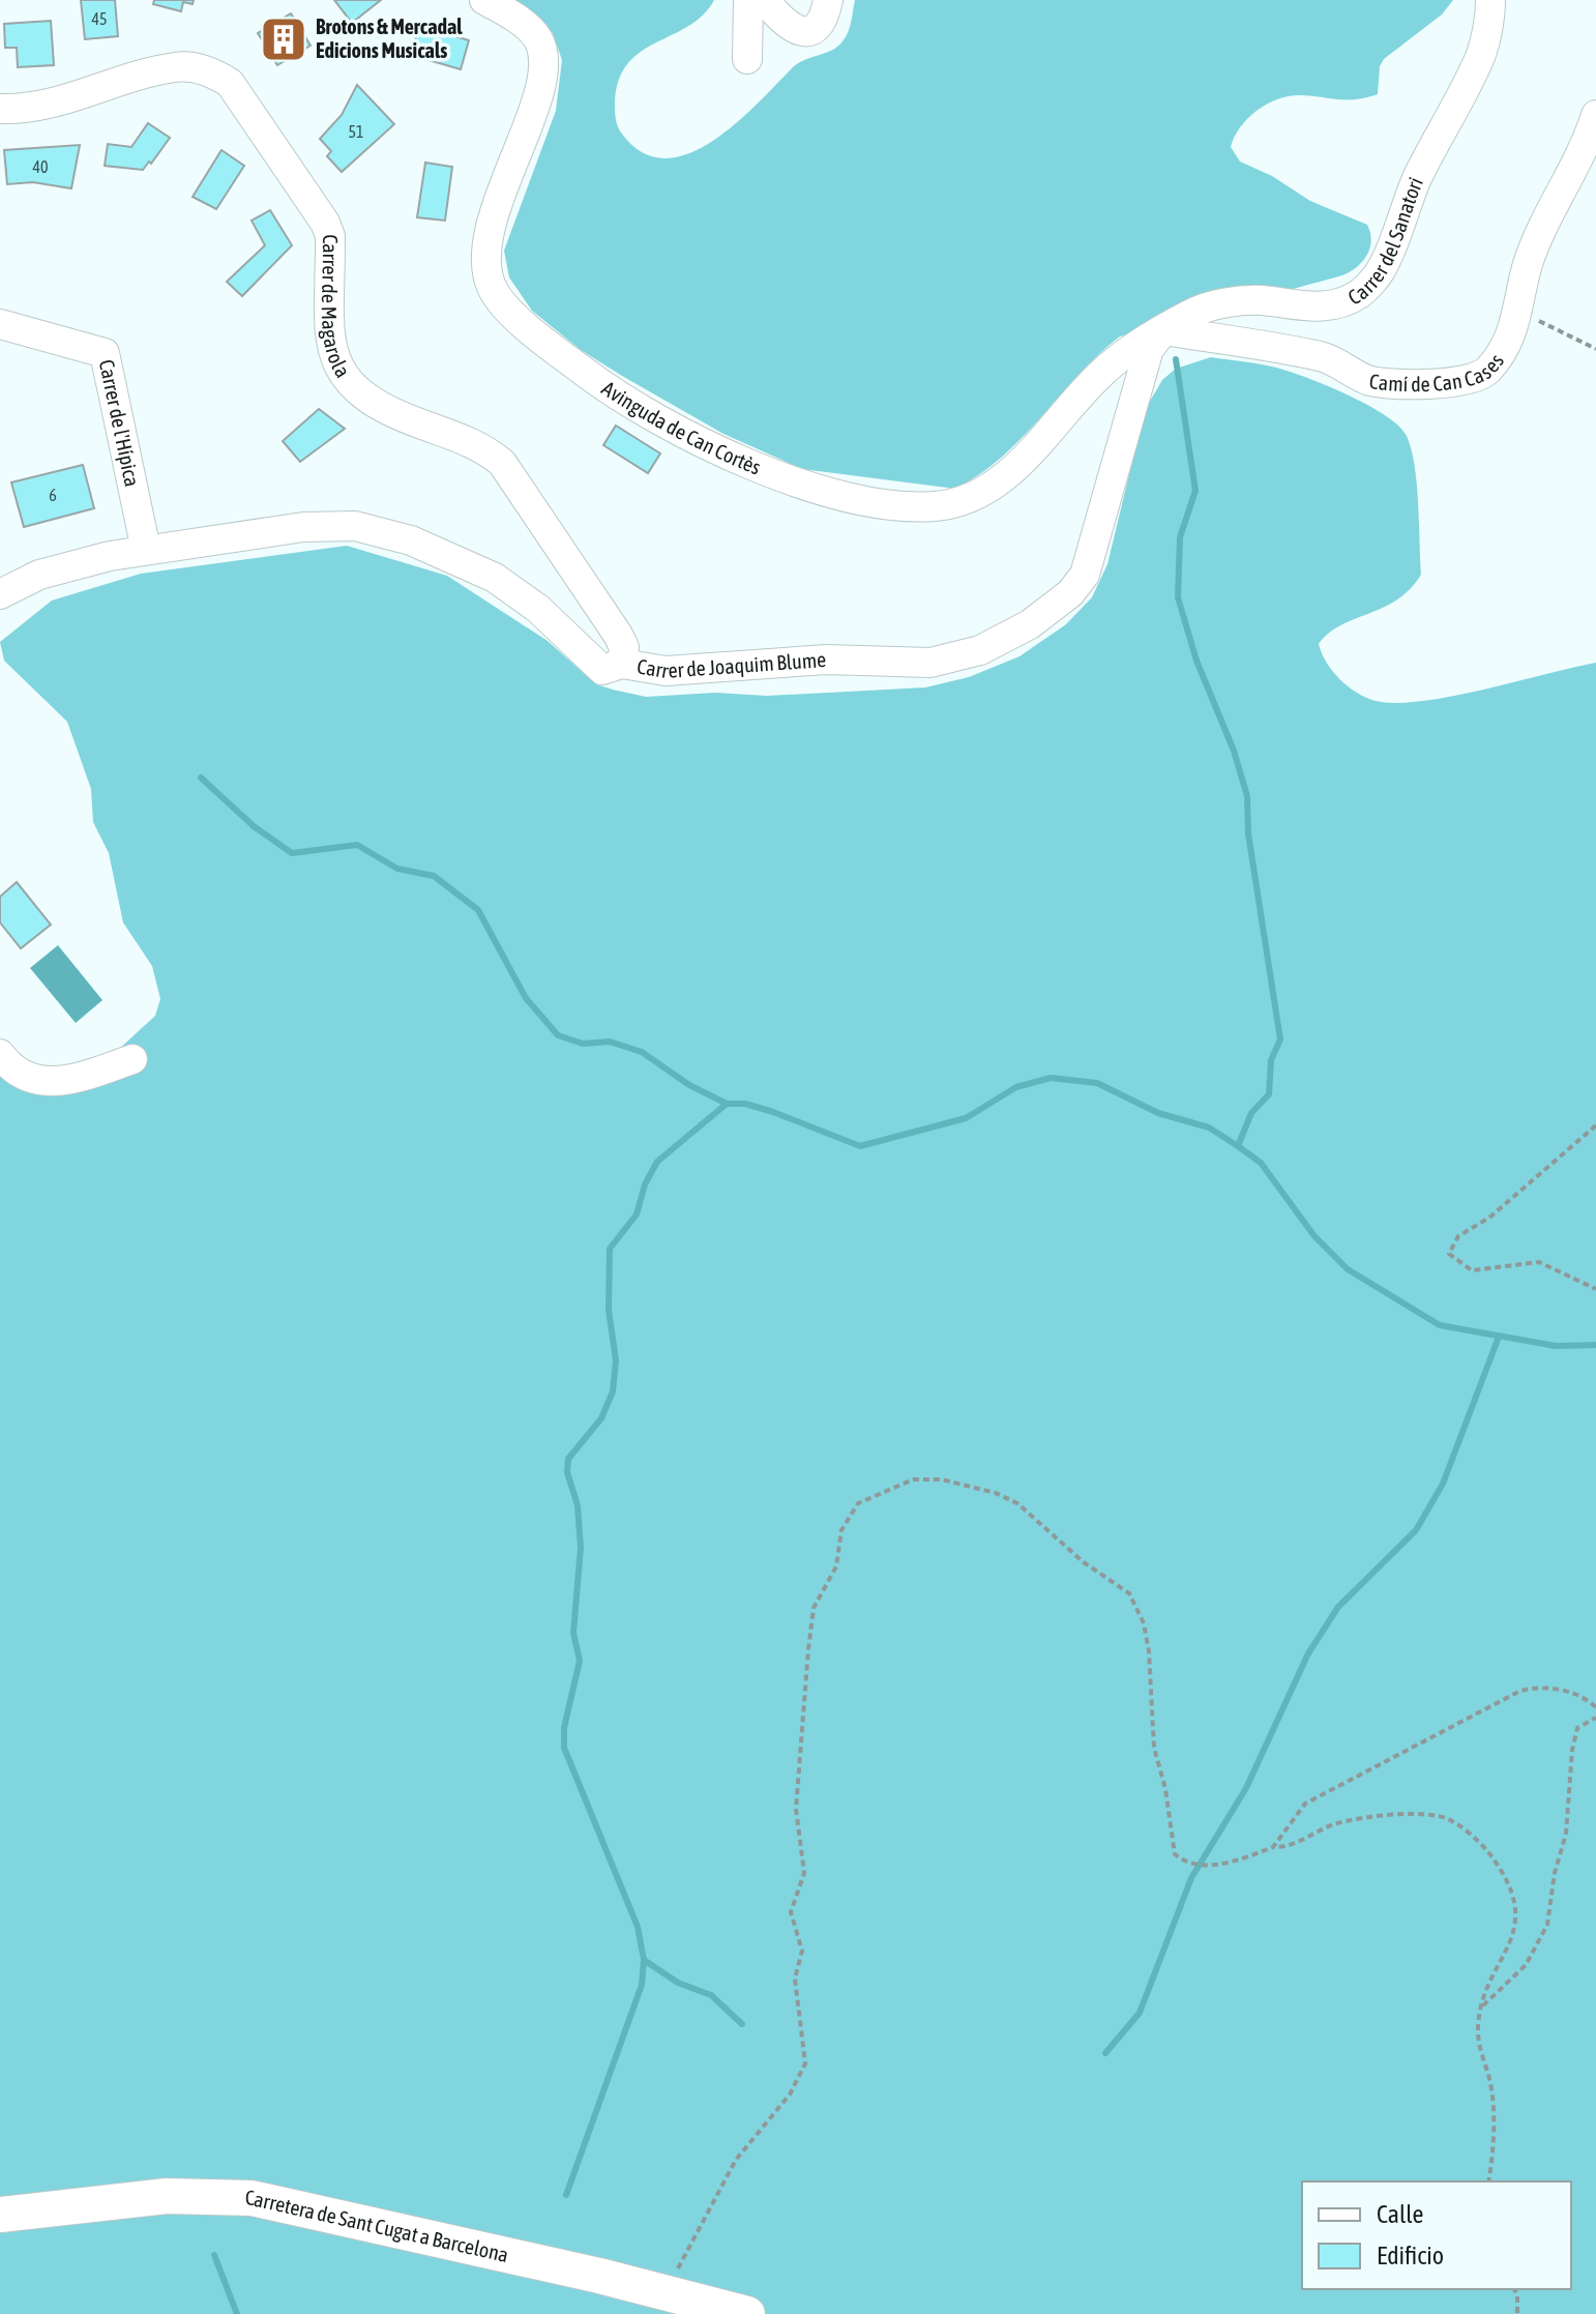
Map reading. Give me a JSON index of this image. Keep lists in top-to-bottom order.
{
  "streets": {
    "main road": ["Carretera de Sant Cugat a Barcelona"],
    "street": [
      "Carrer del Sanatori",
      "Carrer de Magarola",
      "Camí de Can Cases",
      "Carrer de l'Hípica",
      "Avinguda de Can Cortès",
      "Carrer de Joaquim Blume"
    ]
  },
  "crossings": [
    ["Carrer del Sanatori", "Camí de Can Cases"],
    ["Carrer del Sanatori", "Avinguda de Can Cortès"],
    ["Carrer del Sanatori", "Carrer de Joaquim Blume"],
    ["Carrer de Magarola", "Carrer de Joaquim Blume"],
    ["Camí de Can Cases", "Avinguda de Can Cortès"],
    ["Camí de Can Cases", "Carrer de Joaquim Blume"],
    ["Carrer de l'Hípica", "Carrer de Joaquim Blume"],
    ["Avinguda de Can Cortès", "Carrer de Joaquim Blume"]
  ],
  "places": {
    "building": ["Brotons & Mercadal Edicions Musicals"]
  },
  "house_numbers": [
    "45",
    "51",
    "40",
    "6"
  ],
  "legend": ["Calle", "Edificio"]
}
